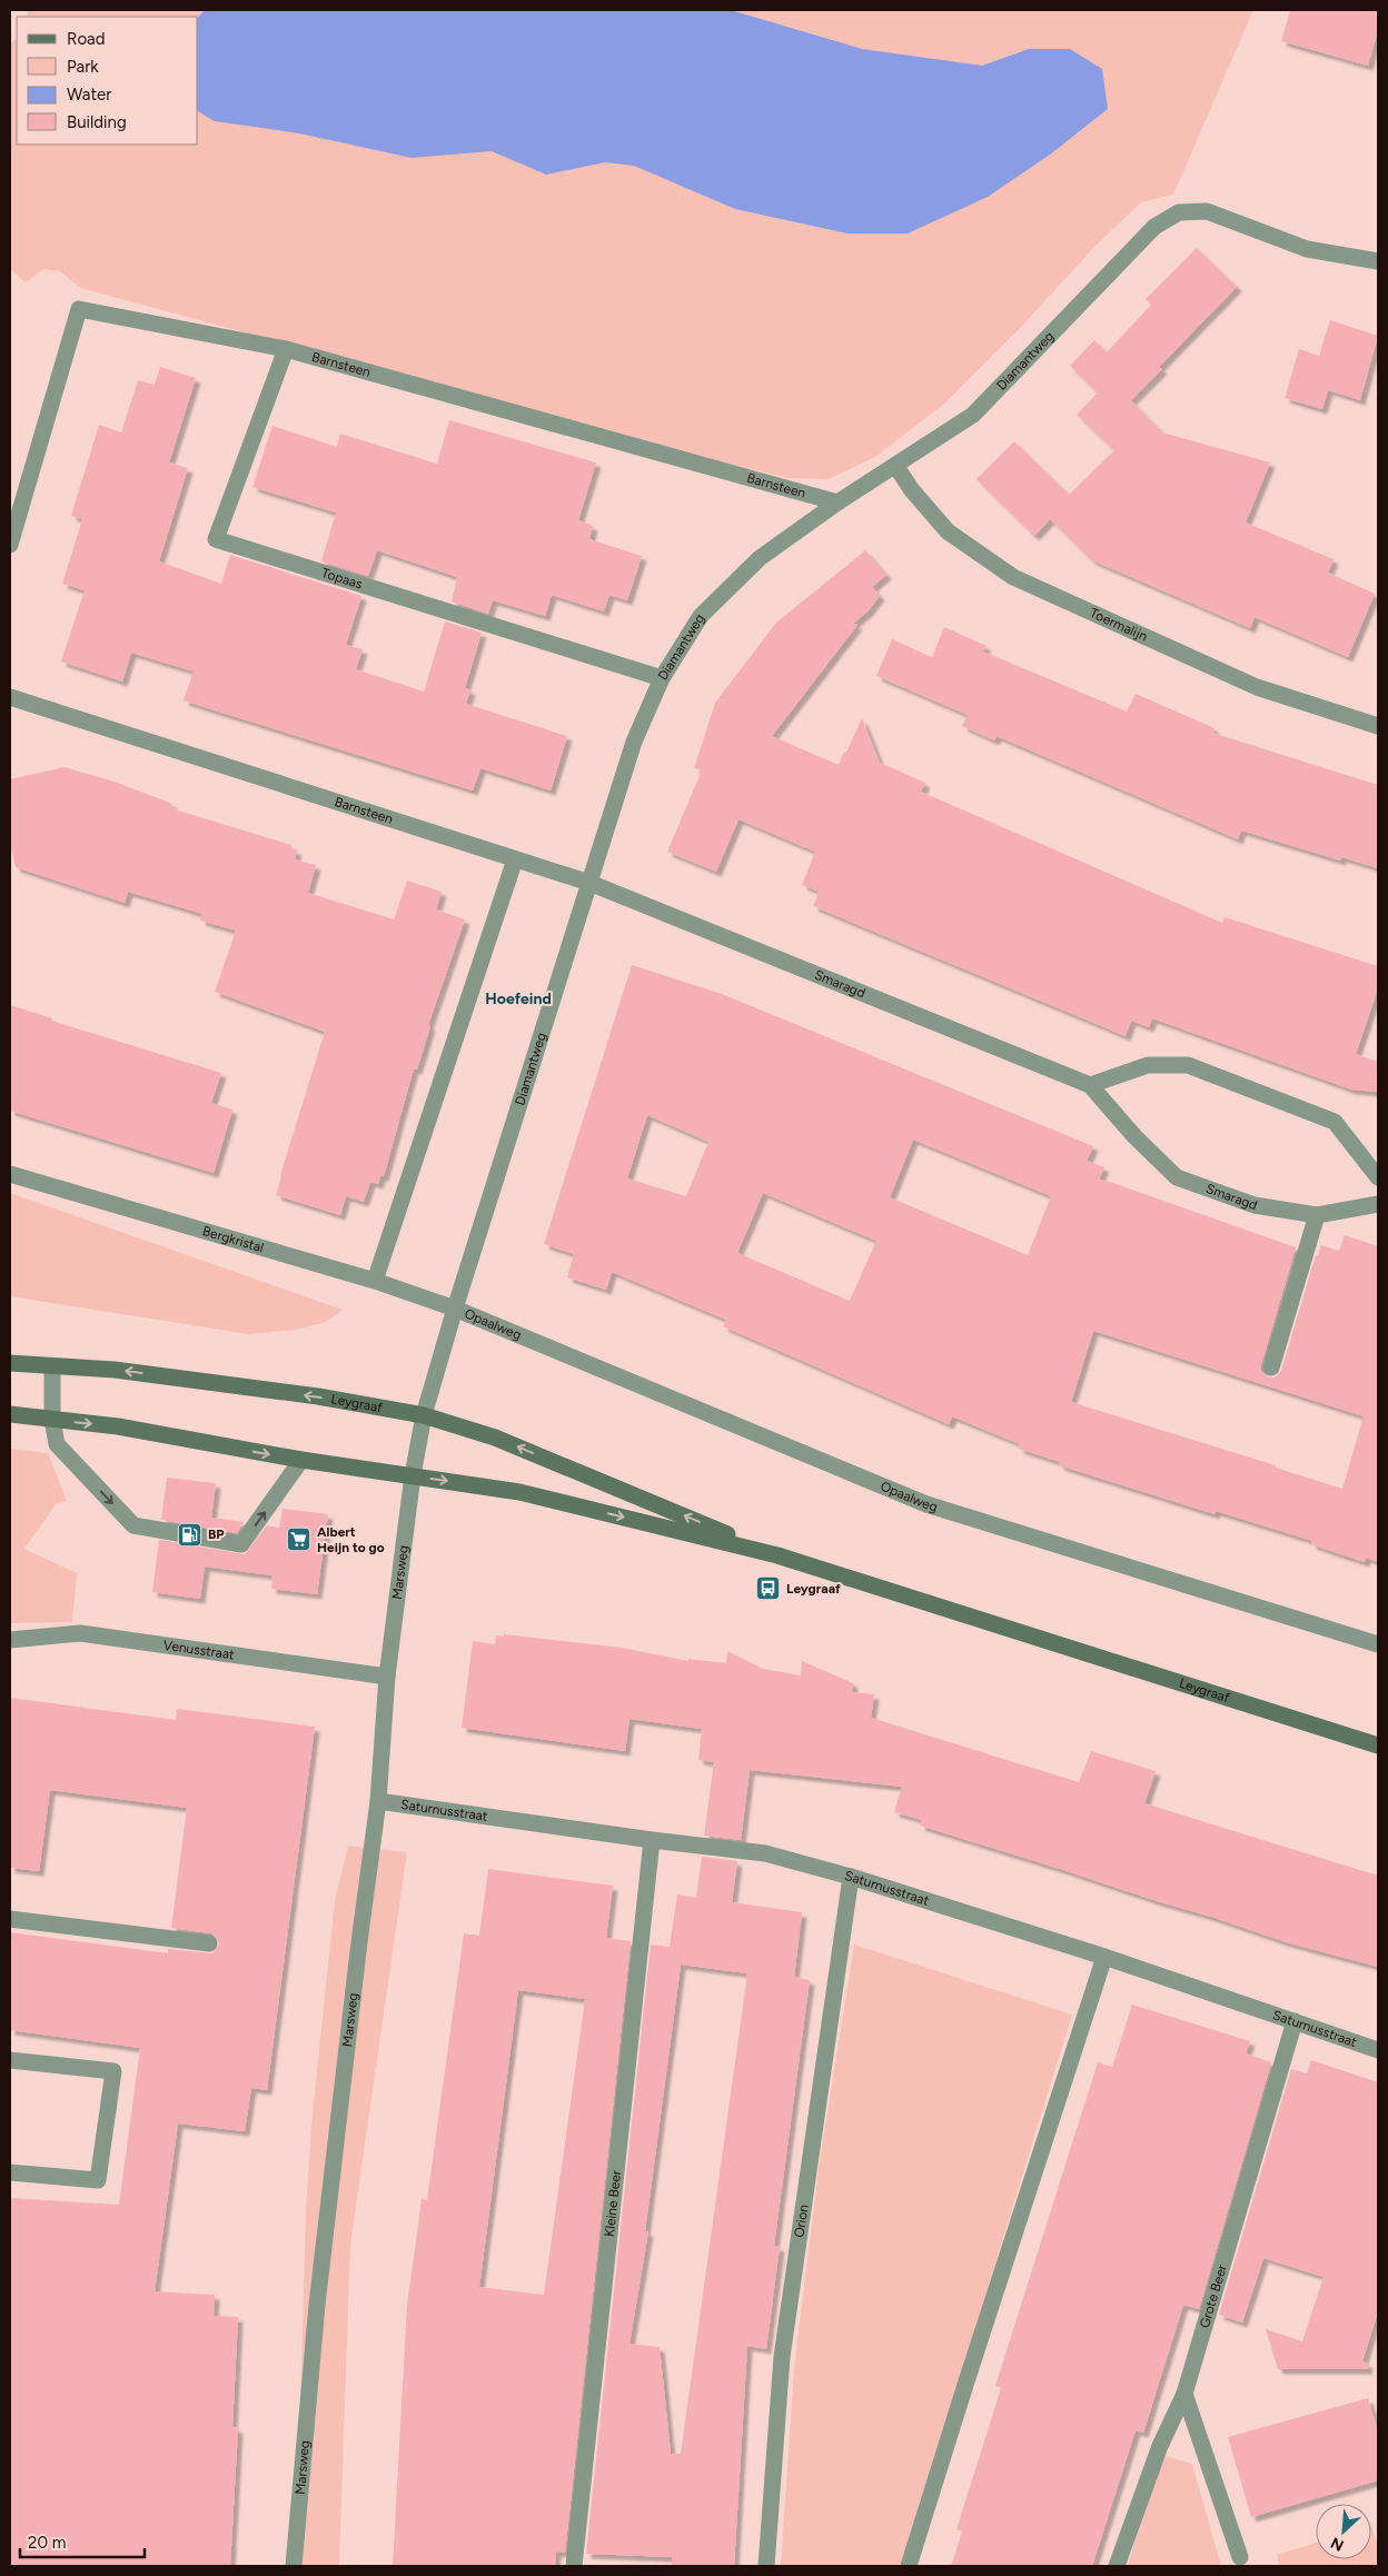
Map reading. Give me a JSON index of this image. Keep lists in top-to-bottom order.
{
  "streets": {
    "street": [
      "Diamantweg",
      "Barnsteen",
      "Topaas",
      "Toermalijn",
      "Smaragd",
      "Bergkristal",
      "Opaalweg",
      "Leygraaf",
      "Marsweg",
      "Venusstraat",
      "Saturnusstraat",
      "Kleine Beer",
      "Orion",
      "Grote Beer"
    ]
  },
  "crossings": [
    ["Diamantweg", "Barnsteen"],
    ["Diamantweg", "Topaas"],
    ["Diamantweg", "Toermalijn"],
    ["Diamantweg", "Smaragd"],
    ["Diamantweg", "Bergkristal"],
    ["Diamantweg", "Opaalweg"],
    ["Diamantweg", "Leygraaf"],
    ["Diamantweg", "Marsweg"],
    ["Barnsteen", "Topaas"],
    ["Barnsteen", "Smaragd"],
    ["Bergkristal", "Opaalweg"],
    ["Leygraaf", "Marsweg"],
    ["Marsweg", "Venusstraat"],
    ["Marsweg", "Saturnusstraat"],
    ["Saturnusstraat", "Kleine Beer"],
    ["Saturnusstraat", "Orion"],
    ["Saturnusstraat", "Grote Beer"]
  ],
  "districts": ["Hoefeind"],
  "places": {
    "fuel station": ["BP"],
    "supermarket": ["Albert Heijn to go"],
    "bus stop": ["Leygraaf"]
  },
  "legend": [
    "Road",
    "Park",
    "Water",
    "Building"
  ],
  "scale_bar": "20 m",
  "north": "bottom left"
}
